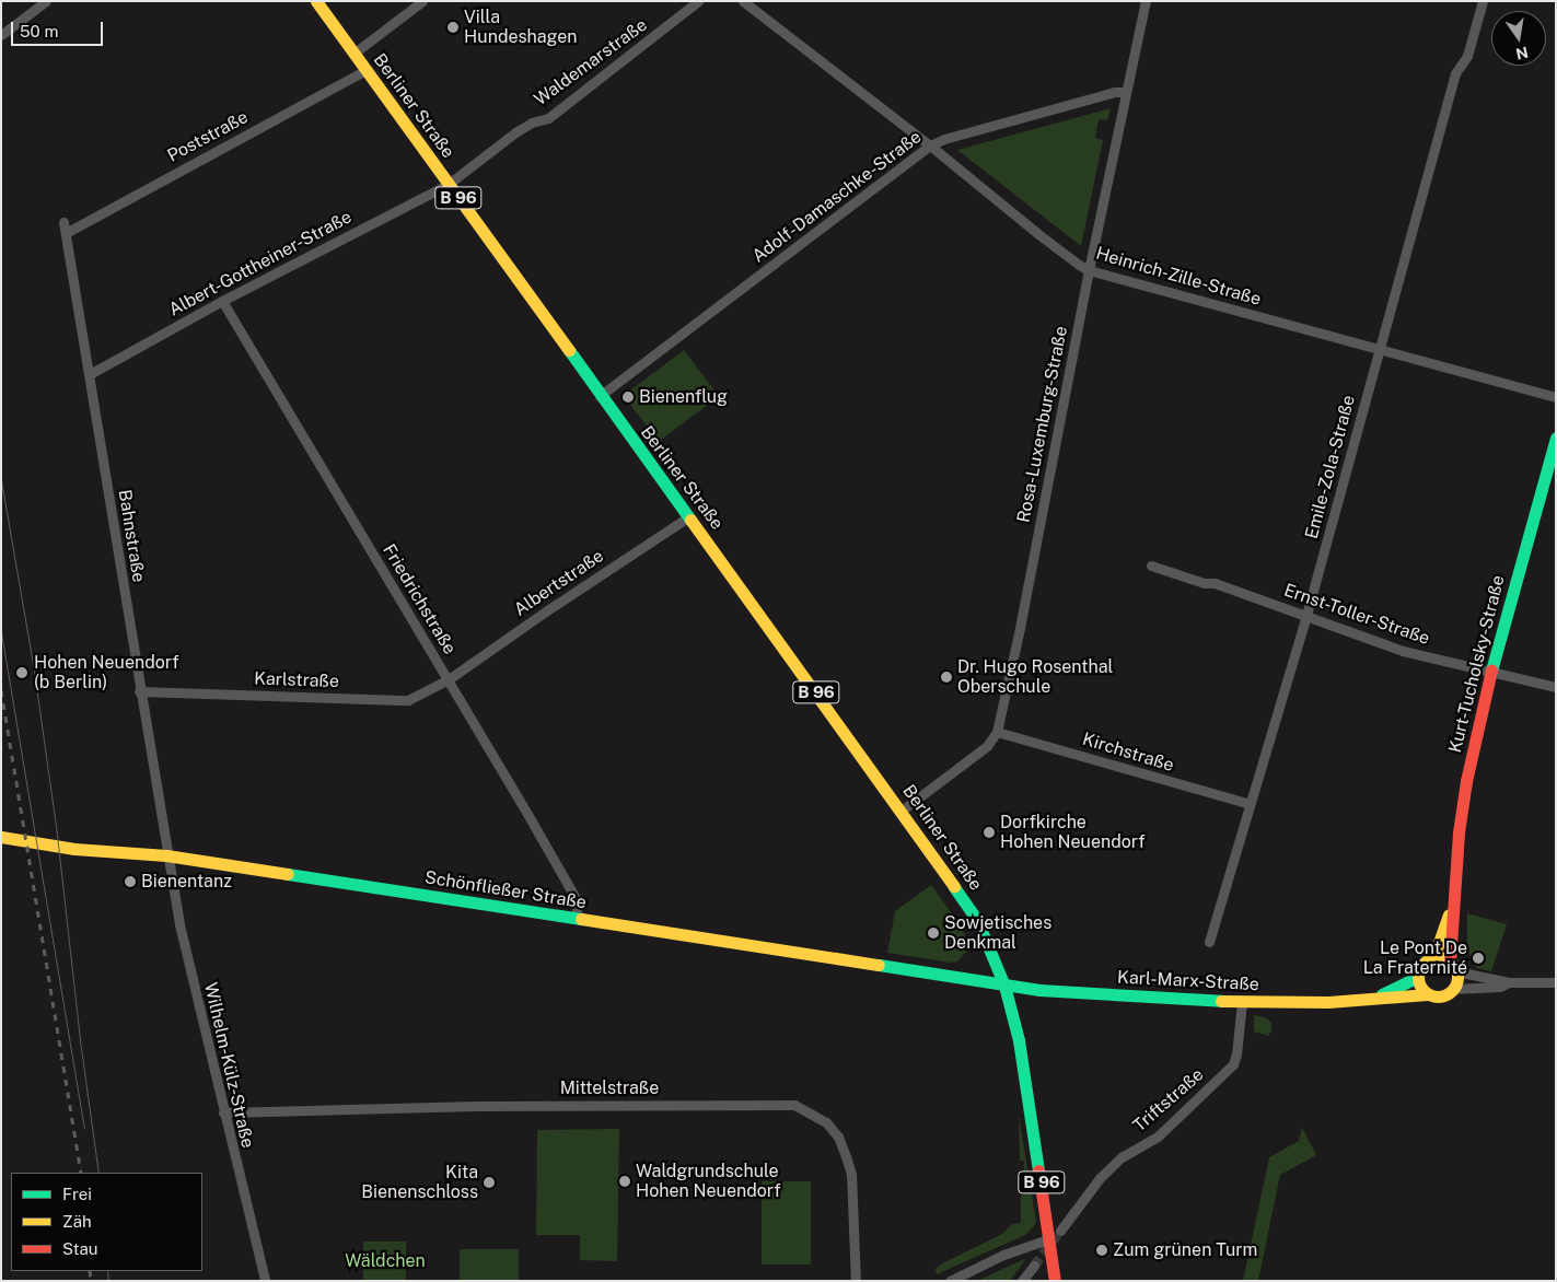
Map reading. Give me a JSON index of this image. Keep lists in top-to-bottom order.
{
  "streets": {
    "main road": [
      "Berliner Straße",
      "B 96",
      "Kurt-Tucholsky-Straße",
      "Schönfließer Straße",
      "Karl-Marx-Straße"
    ],
    "street": [
      "Waldemarstraße",
      "Poststraße",
      "Adolf-Damaschke-Straße",
      "Albert-Gottheiner-Straße",
      "Heinrich-Zille-Straße",
      "Rosa-Luxemburg-Straße",
      "Emile-Zola-Straße",
      "Bahnstraße",
      "Albertstraße",
      "Friedrichstraße",
      "Ernst-Toller-Straße",
      "Karlstraße",
      "Kirchstraße",
      "Wilhelm-Külz-Straße",
      "Mittelstraße",
      "Triftstraße"
    ]
  },
  "crossings": [
    ["Waldemarstraße", "Berliner Straße"],
    ["Waldemarstraße", "Albert-Gottheiner-Straße"],
    ["Berliner Straße", "Poststraße"],
    ["Berliner Straße", "Adolf-Damaschke-Straße"],
    ["Berliner Straße", "B 96"],
    ["Berliner Straße", "Albert-Gottheiner-Straße"],
    ["Berliner Straße", "Rosa-Luxemburg-Straße"],
    ["Berliner Straße", "Albertstraße"],
    ["Berliner Straße", "Schönfließer Straße"],
    ["Berliner Straße", "Karl-Marx-Straße"],
    ["Poststraße", "Bahnstraße"],
    ["Adolf-Damaschke-Straße", "Heinrich-Zille-Straße"],
    ["Adolf-Damaschke-Straße", "Rosa-Luxemburg-Straße"],
    ["B 96", "Schönfließer Straße"],
    ["B 96", "Karl-Marx-Straße"],
    ["B 96", "Triftstraße"],
    ["Albert-Gottheiner-Straße", "Bahnstraße"],
    ["Albert-Gottheiner-Straße", "Friedrichstraße"],
    ["Heinrich-Zille-Straße", "Rosa-Luxemburg-Straße"],
    ["Heinrich-Zille-Straße", "Emile-Zola-Straße"],
    ["Rosa-Luxemburg-Straße", "Kirchstraße"],
    ["Emile-Zola-Straße", "Ernst-Toller-Straße"],
    ["Emile-Zola-Straße", "Kirchstraße"],
    ["Bahnstraße", "Karlstraße"],
    ["Bahnstraße", "Schönfließer Straße"],
    ["Bahnstraße", "Wilhelm-Külz-Straße"],
    ["Albertstraße", "Friedrichstraße"],
    ["Albertstraße", "Karlstraße"],
    ["Friedrichstraße", "Karlstraße"],
    ["Friedrichstraße", "Schönfließer Straße"],
    ["Ernst-Toller-Straße", "Kurt-Tucholsky-Straße"],
    ["Kurt-Tucholsky-Straße", "Karl-Marx-Straße"],
    ["Schönfließer Straße", "Karl-Marx-Straße"],
    ["Schönfließer Straße", "Wilhelm-Külz-Straße"],
    ["Karl-Marx-Straße", "Triftstraße"],
    ["Wilhelm-Külz-Straße", "Mittelstraße"]
  ],
  "parks": ["Wäldchen"],
  "places": [
    "Villa Hundeshagen",
    "Bienenflug",
    "Hohen Neuendorf (b Berlin)",
    "Dr. Hugo Rosenthal Oberschule",
    "Dorfkirche Hohen Neuendorf",
    "Bienentanz",
    "Sowjetisches Denkmal",
    "Le Pont De La Fraternité",
    "Waldgrundschule Hohen Neuendorf",
    "Kita Bienenschloss",
    "Zum grünen Turm"
  ],
  "legend": ["Frei", "Zäh", "Stau"],
  "scale_bar": "50 m",
  "north": "bottom"
}
